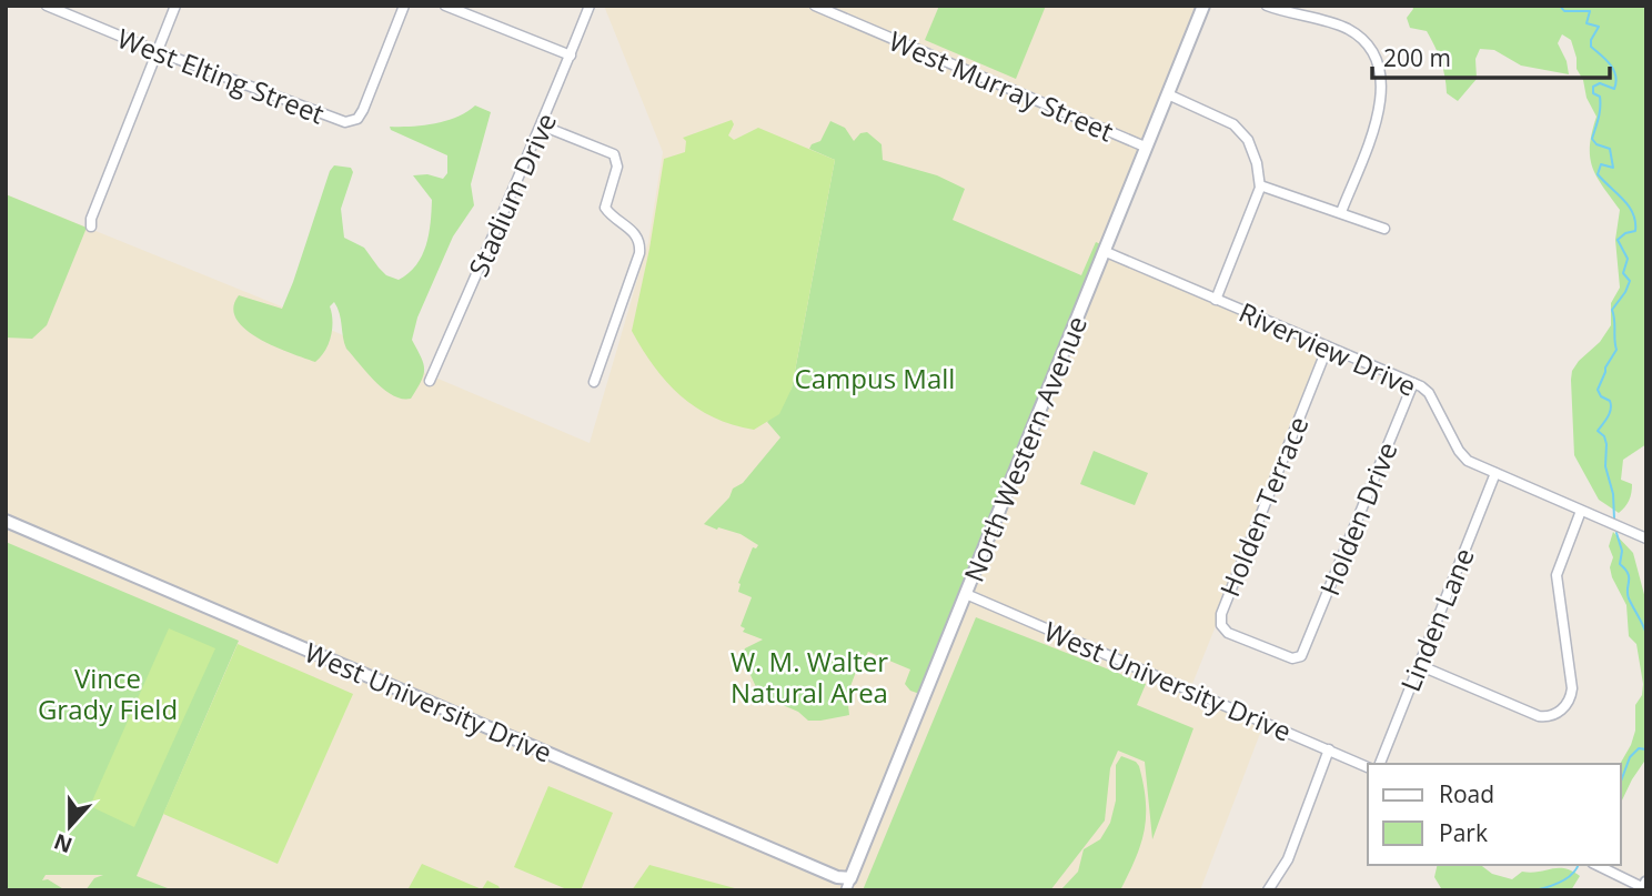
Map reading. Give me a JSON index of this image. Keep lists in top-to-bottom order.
{
  "streets": {
    "street": [
      "West Elting Street",
      "West Murray Street",
      "Stadium Drive",
      "Riverview Drive",
      "North Western Avenue",
      "Holden Terrace",
      "Holden Drive",
      "Linden Lane",
      "West University Drive"
    ]
  },
  "crossings": [
    ["West Murray Street", "North Western Avenue"],
    ["Riverview Drive", "North Western Avenue"],
    ["Riverview Drive", "Holden Terrace"],
    ["Riverview Drive", "Holden Drive"],
    ["Riverview Drive", "Linden Lane"],
    ["North Western Avenue", "West University Drive"],
    ["Holden Terrace", "Holden Drive"]
  ],
  "parks": ["Campus Mall", "W. M. Walter Natural Area", "Vince Grady Field"],
  "legend": ["Road", "Park"],
  "scale_bar": "200 m",
  "north": "bottom"
}
